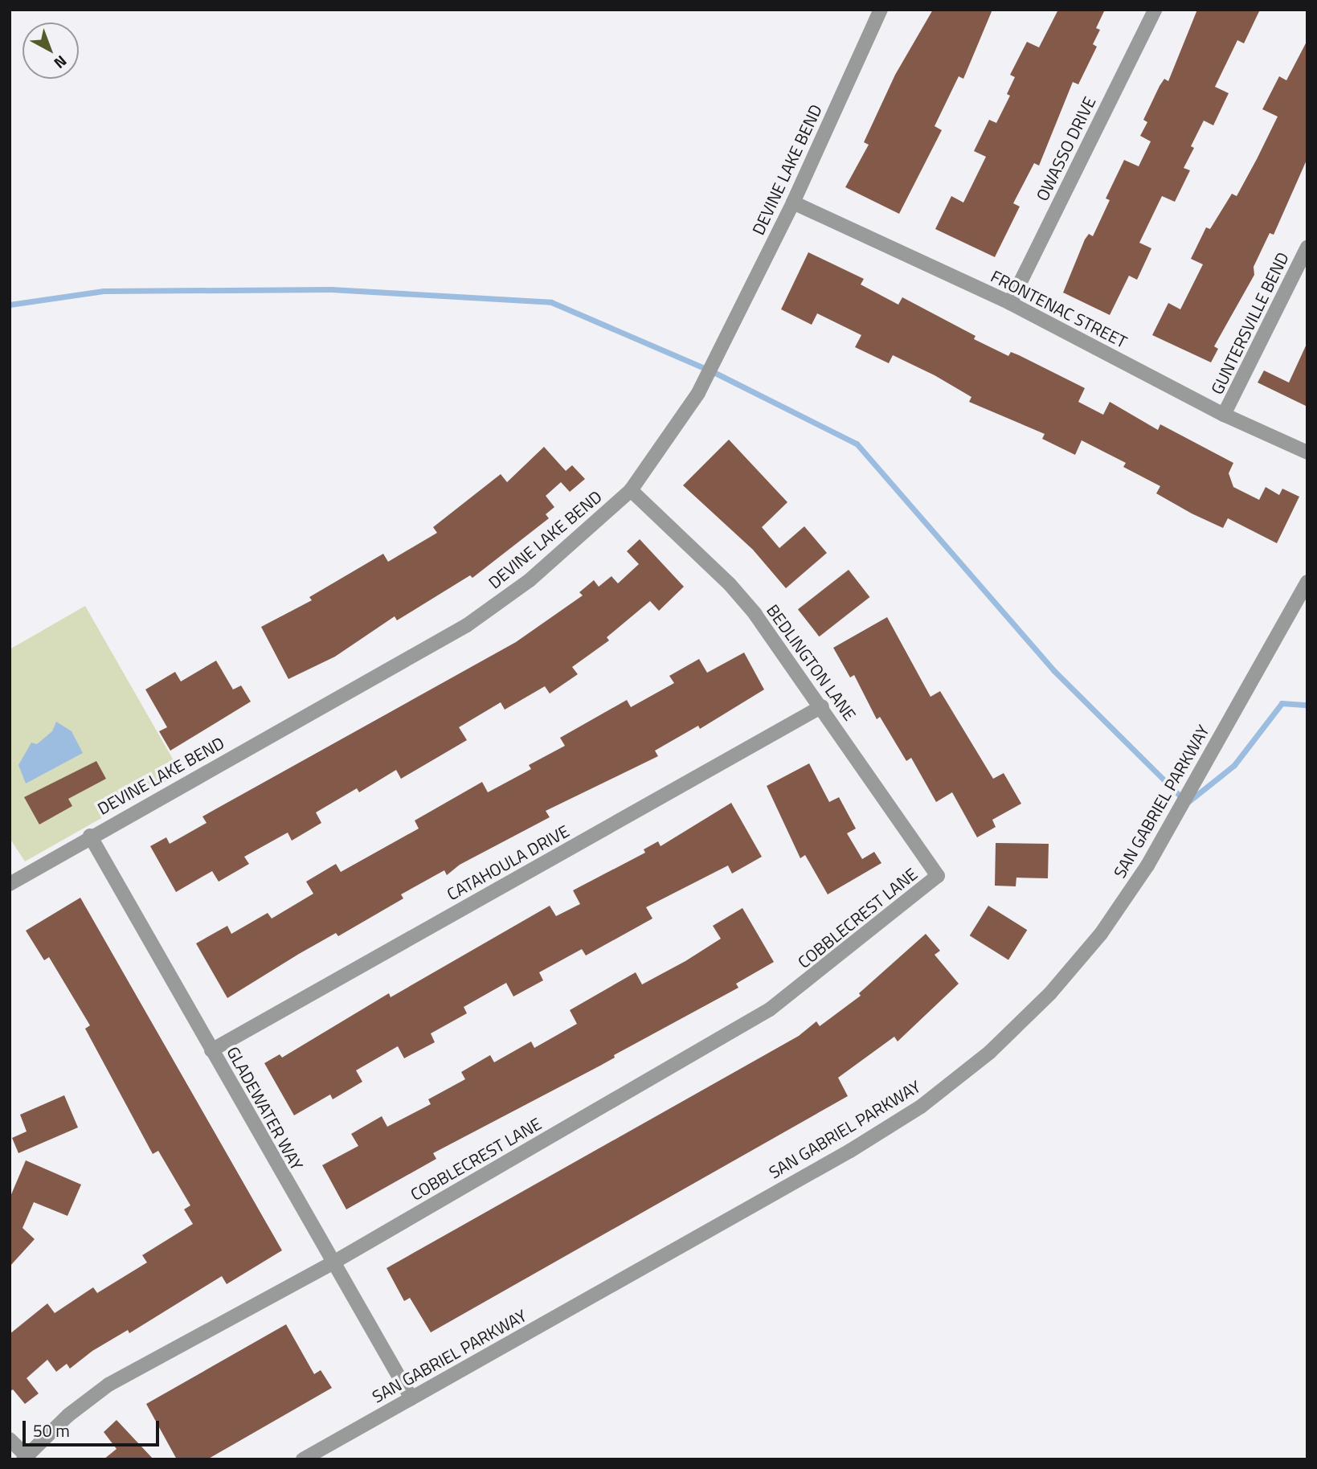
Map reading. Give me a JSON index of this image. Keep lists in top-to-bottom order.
{
  "streets": {
    "street": [
      "OWASSO DRIVE",
      "DEVINE LAKE BEND",
      "FRONTENAC STREET",
      "GUNTERSVILLE BEND",
      "BEDLINGTON LANE",
      "SAN GABRIEL PARKWAY",
      "CATAHOULA DRIVE",
      "COBBLECREST LANE",
      "GLADEWATER WAY"
    ]
  },
  "crossings": [
    ["OWASSO DRIVE", "FRONTENAC STREET"],
    ["DEVINE LAKE BEND", "FRONTENAC STREET"],
    ["DEVINE LAKE BEND", "BEDLINGTON LANE"],
    ["DEVINE LAKE BEND", "GLADEWATER WAY"],
    ["FRONTENAC STREET", "GUNTERSVILLE BEND"],
    ["BEDLINGTON LANE", "CATAHOULA DRIVE"],
    ["BEDLINGTON LANE", "COBBLECREST LANE"],
    ["SAN GABRIEL PARKWAY", "GLADEWATER WAY"],
    ["CATAHOULA DRIVE", "GLADEWATER WAY"],
    ["COBBLECREST LANE", "GLADEWATER WAY"]
  ],
  "scale_bar": "50 m",
  "north": "bottom right"
}
